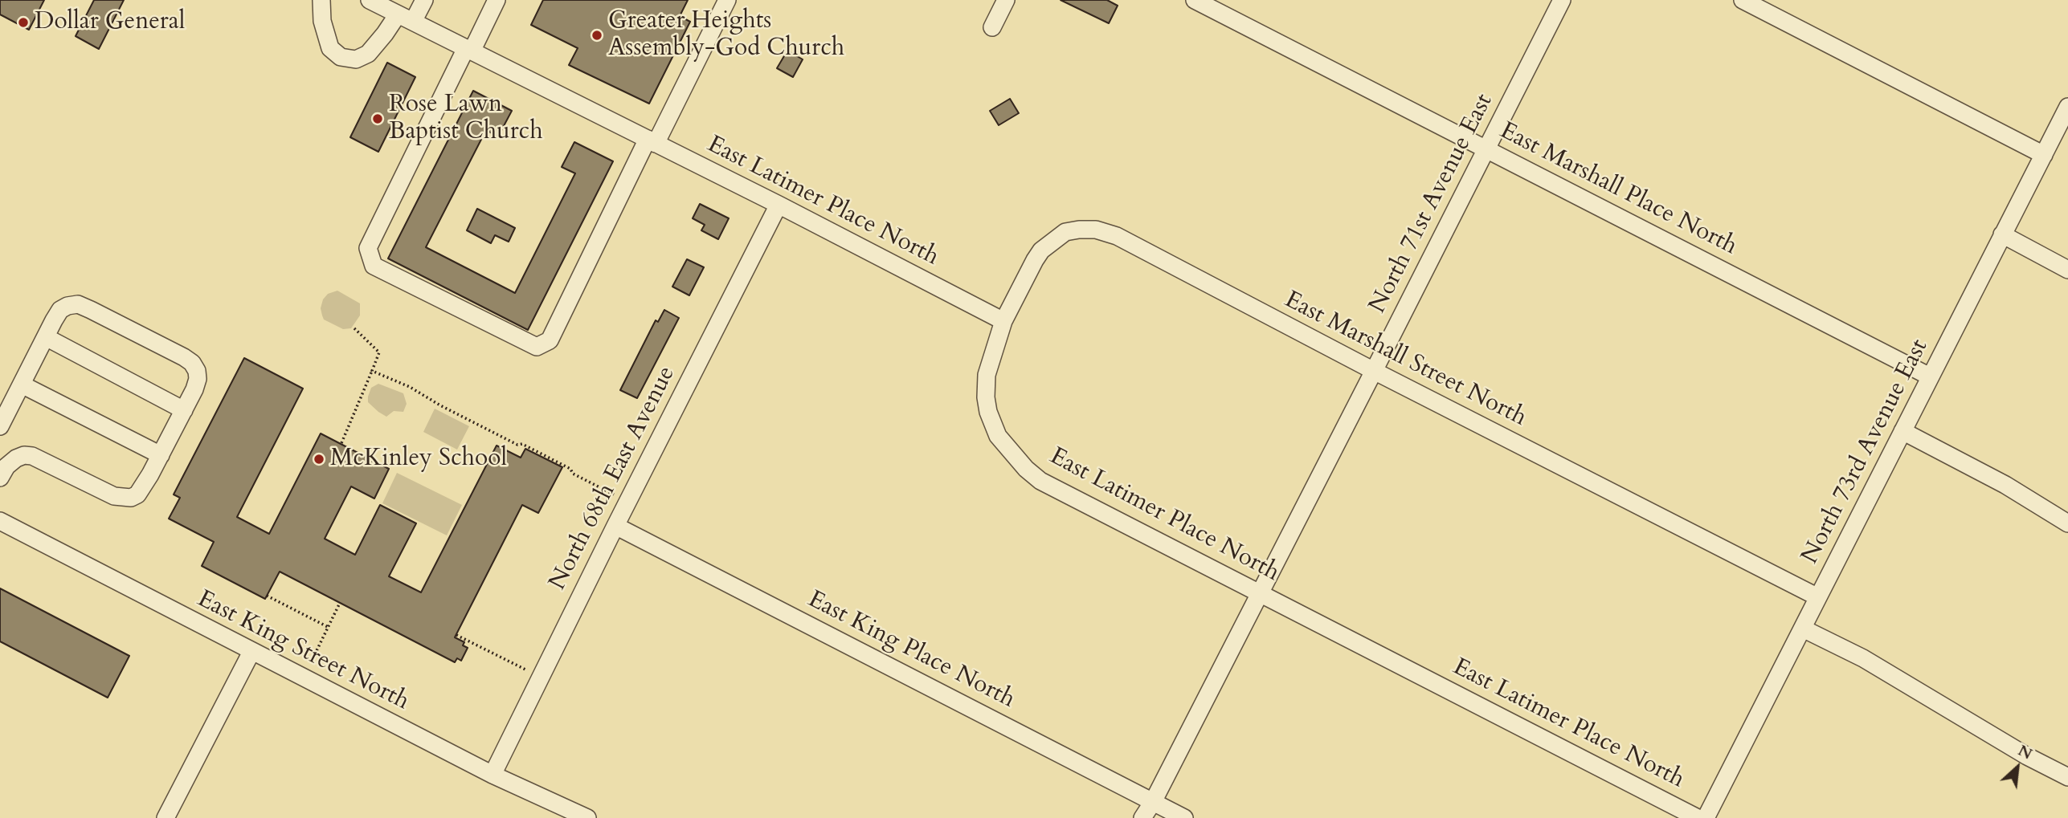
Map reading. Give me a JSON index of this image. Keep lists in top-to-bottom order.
{
  "streets": {
    "street": [
      "East Marshall Place North",
      "East Latimer Place North",
      "North 71st Avenue East",
      "East Marshall Street North",
      "North 73rd Avenue East",
      "North 68th East Avenue",
      "East King Place North",
      "East King Street North"
    ]
  },
  "crossings": [
    ["East Marshall Place North", "North 71st Avenue East"],
    ["East Marshall Place North", "North 73rd Avenue East"],
    ["East Latimer Place North", "North 71st Avenue East"],
    ["East Latimer Place North", "East Marshall Street North"],
    ["East Latimer Place North", "North 68th East Avenue"],
    ["North 71st Avenue East", "East Marshall Street North"],
    ["North 71st Avenue East", "East King Place North"],
    ["East Marshall Street North", "North 73rd Avenue East"],
    ["North 68th East Avenue", "East King Place North"],
    ["North 68th East Avenue", "East King Street North"]
  ],
  "places": [
    "Dollar General",
    "Greater Heights Assembly-God Church",
    "Rose Lawn Baptist Church",
    "McKinley School"
  ],
  "north": "top right"
}
